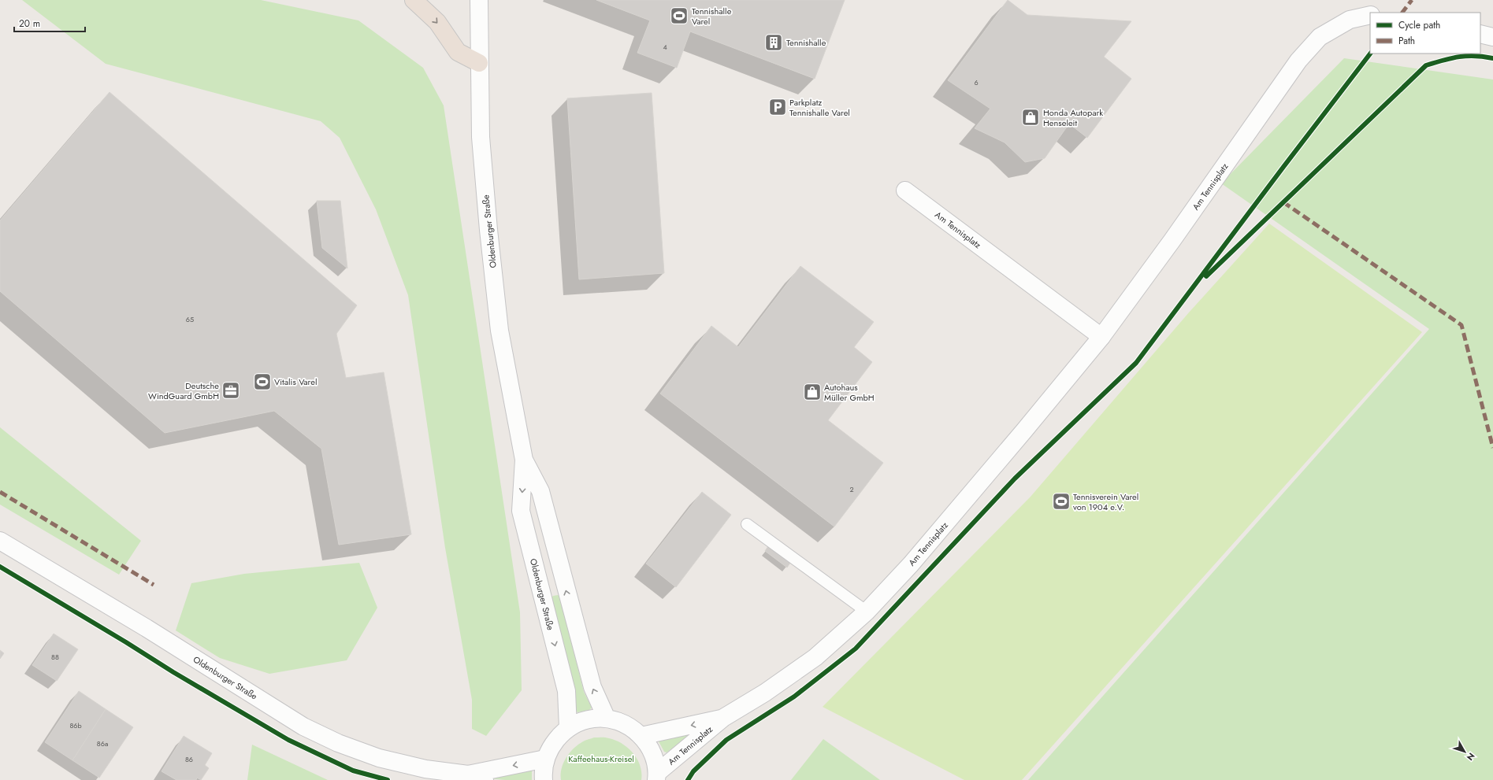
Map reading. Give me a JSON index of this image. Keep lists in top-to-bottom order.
{
  "streets": {
    "street": ["Am Tennisplatz", "Oldenburger Straße"]
  },
  "parks": ["Kaffeehaus-Kreisel"],
  "places": {
    "sports": ["Tennishalle Varel", "Vitalis Varel", "Tennisverein Varel von 1904 e.V."],
    "building": ["Tennishalle"],
    "parking": ["Parkplatz Tennishalle Varel"],
    "shop": ["Honda Autopark Henseleit", "Autohaus Müller GmbH"],
    "office": ["Deutsche WindGuard GmbH"]
  },
  "house_numbers": [
    "4",
    "6",
    "65",
    "2",
    "88",
    "86b",
    "86a",
    "86"
  ],
  "legend": ["Cycle path", "Path"],
  "scale_bar": "20 m",
  "north": "bottom right"
}
